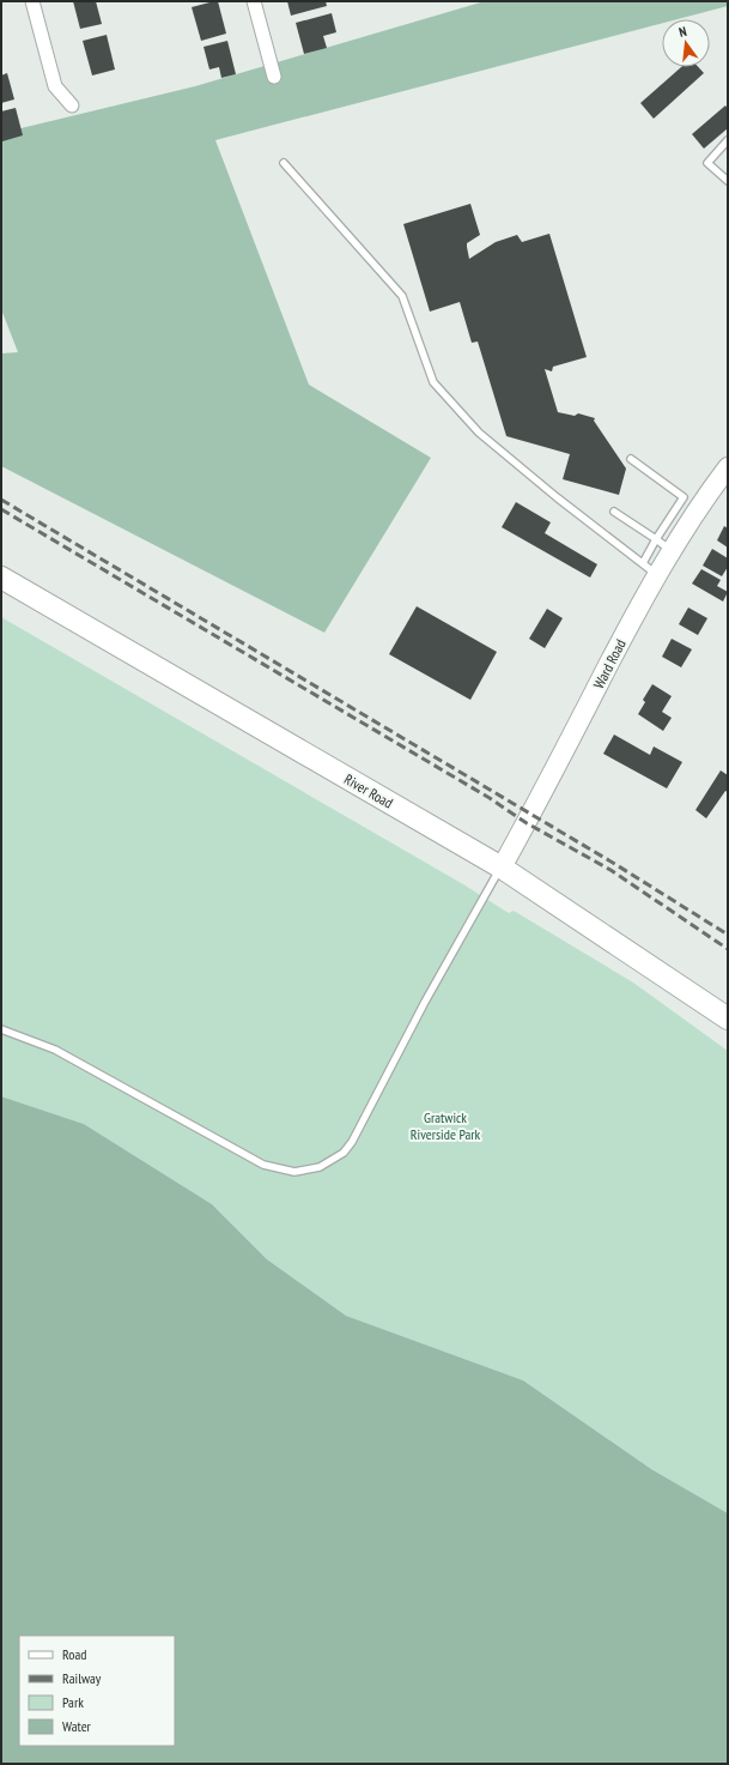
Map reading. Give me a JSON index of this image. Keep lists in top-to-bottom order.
{
  "streets": {
    "main road": ["Ward Road", "River Road"]
  },
  "crossings": [
    ["Ward Road", "River Road"]
  ],
  "parks": ["Gratwick Riverside Park"],
  "legend": [
    "Road",
    "Railway",
    "Park",
    "Water"
  ],
  "north": "top"
}
